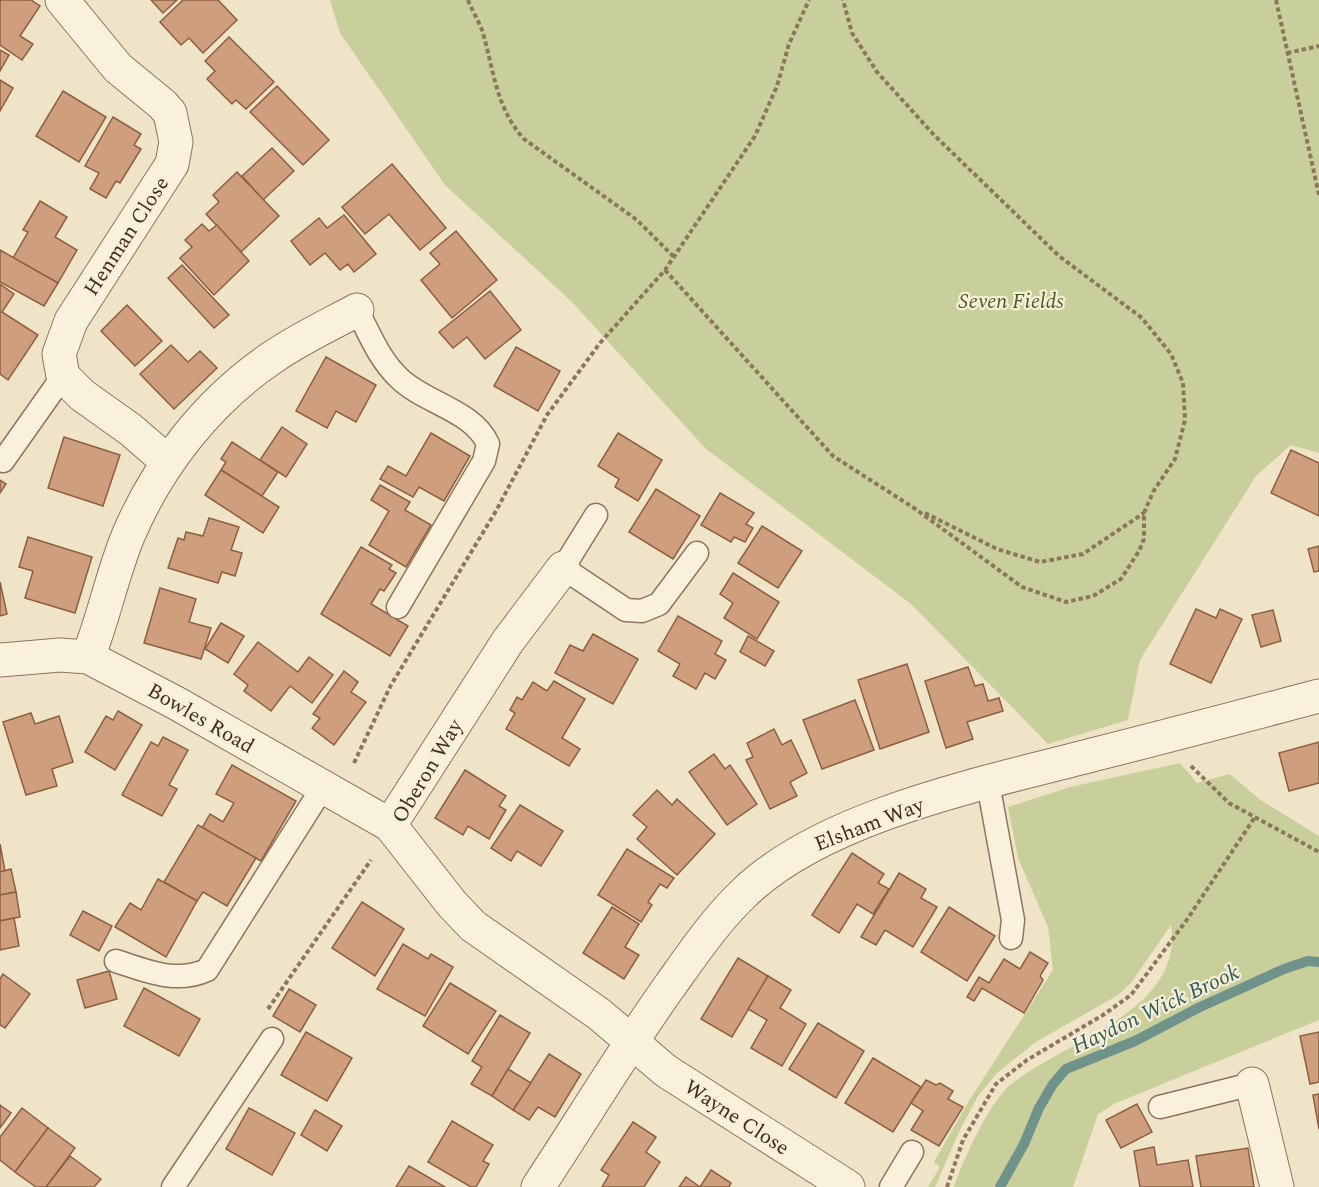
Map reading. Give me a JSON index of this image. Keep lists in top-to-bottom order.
{
  "streets": {
    "street": [
      "Henman Close",
      "Bowles Road",
      "Oberon Way",
      "Elsham Way",
      "Wayne Close"
    ]
  },
  "crossings": [
    ["Bowles Road", "Oberon Way"],
    ["Oberon Way", "Elsham Way"],
    ["Oberon Way", "Wayne Close"],
    ["Elsham Way", "Wayne Close"]
  ],
  "water": ["Haydon Wick Brook"],
  "parks": ["Seven Fields"]
}
